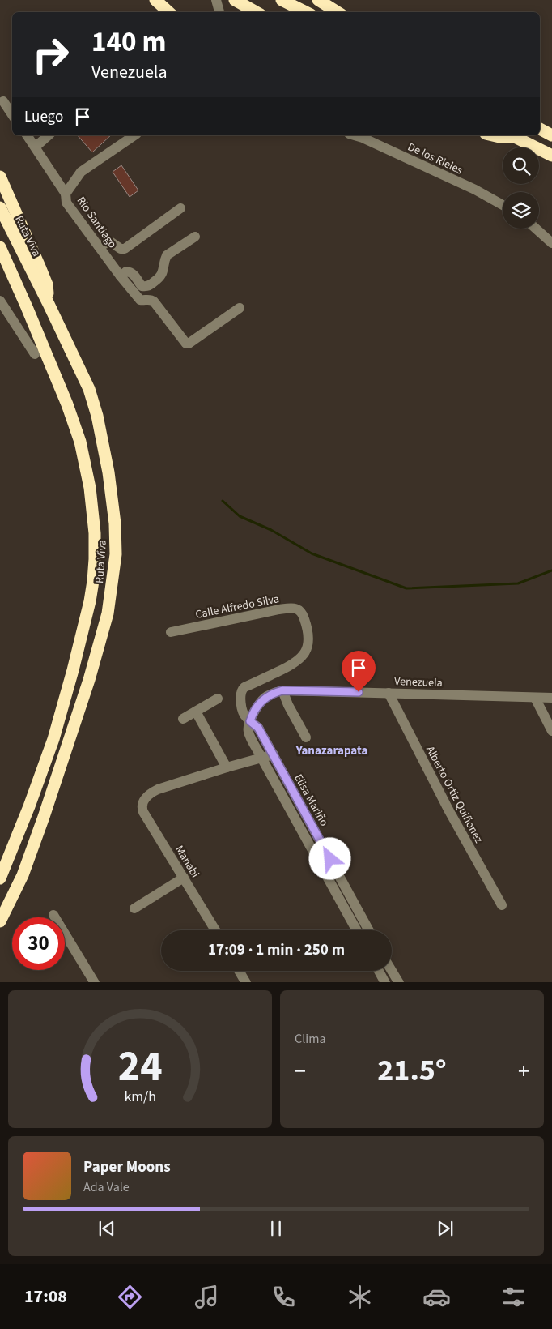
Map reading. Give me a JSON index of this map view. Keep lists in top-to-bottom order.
{
  "streets": {
    "highway": ["Ruta Viva"],
    "street": [
      "De los Rieles",
      "Rio Santiago",
      "Calle Alfredo Silva",
      "Venezuela",
      "Alberto Ortiz Quiñonez",
      "Elisa Mariño",
      "Manabi"
    ]
  },
  "crossings": [
    ["Calle Alfredo Silva", "Venezuela"],
    ["Calle Alfredo Silva", "Elisa Mariño"],
    ["Venezuela", "Alberto Ortiz Quiñonez"],
    ["Venezuela", "Elisa Mariño"]
  ],
  "districts": ["Yanazarapata"],
  "page": {
    "turn": ["140 m", "Venezuela"],
    "then": "Luego",
    "limit": "30",
    "trip": "17:09 · 1 min · 250 m",
    "tile": "Clima",
    "heat": ["−", "21.5°", "+"],
    "song": ["Paper Moons", "Ada Vale"],
    "tabs": "17:08",
    "gauge": ["24", "km/h"]
  }
}
